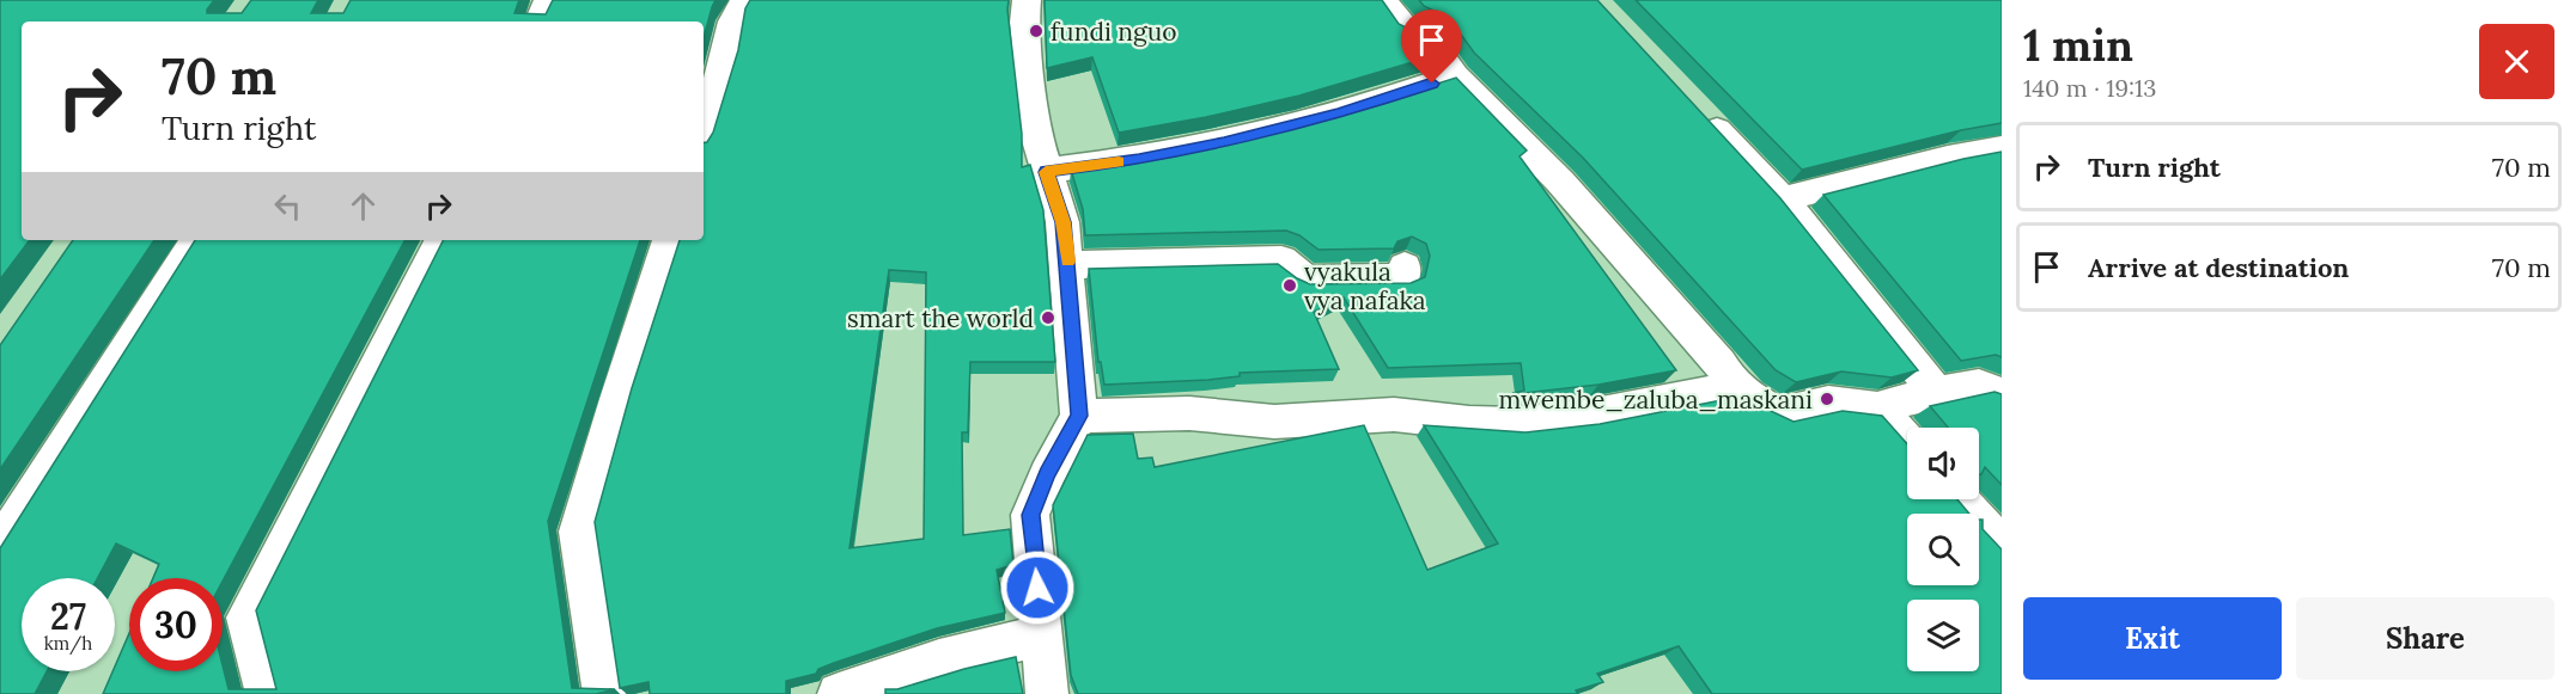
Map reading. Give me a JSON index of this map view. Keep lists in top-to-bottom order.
{
  "places": [
    "fundi nguo",
    "vyakula vya nafaka",
    "smart the world",
    "mwembe_zaluba_maskani"
  ],
  "page": {
    "heading": ["1 min", "140 m · 19:13"],
    "turn": ["70 m", "Turn right"],
    "list": [
      {
        "name": "Turn right",
        "value": "70 m"
      },
      {
        "name": "Arrive at destination",
        "value": "70 m"
      }
    ],
    "speed": "27 km/h",
    "limit": "30",
    "buttons": ["Exit", "Share"]
  }
}
